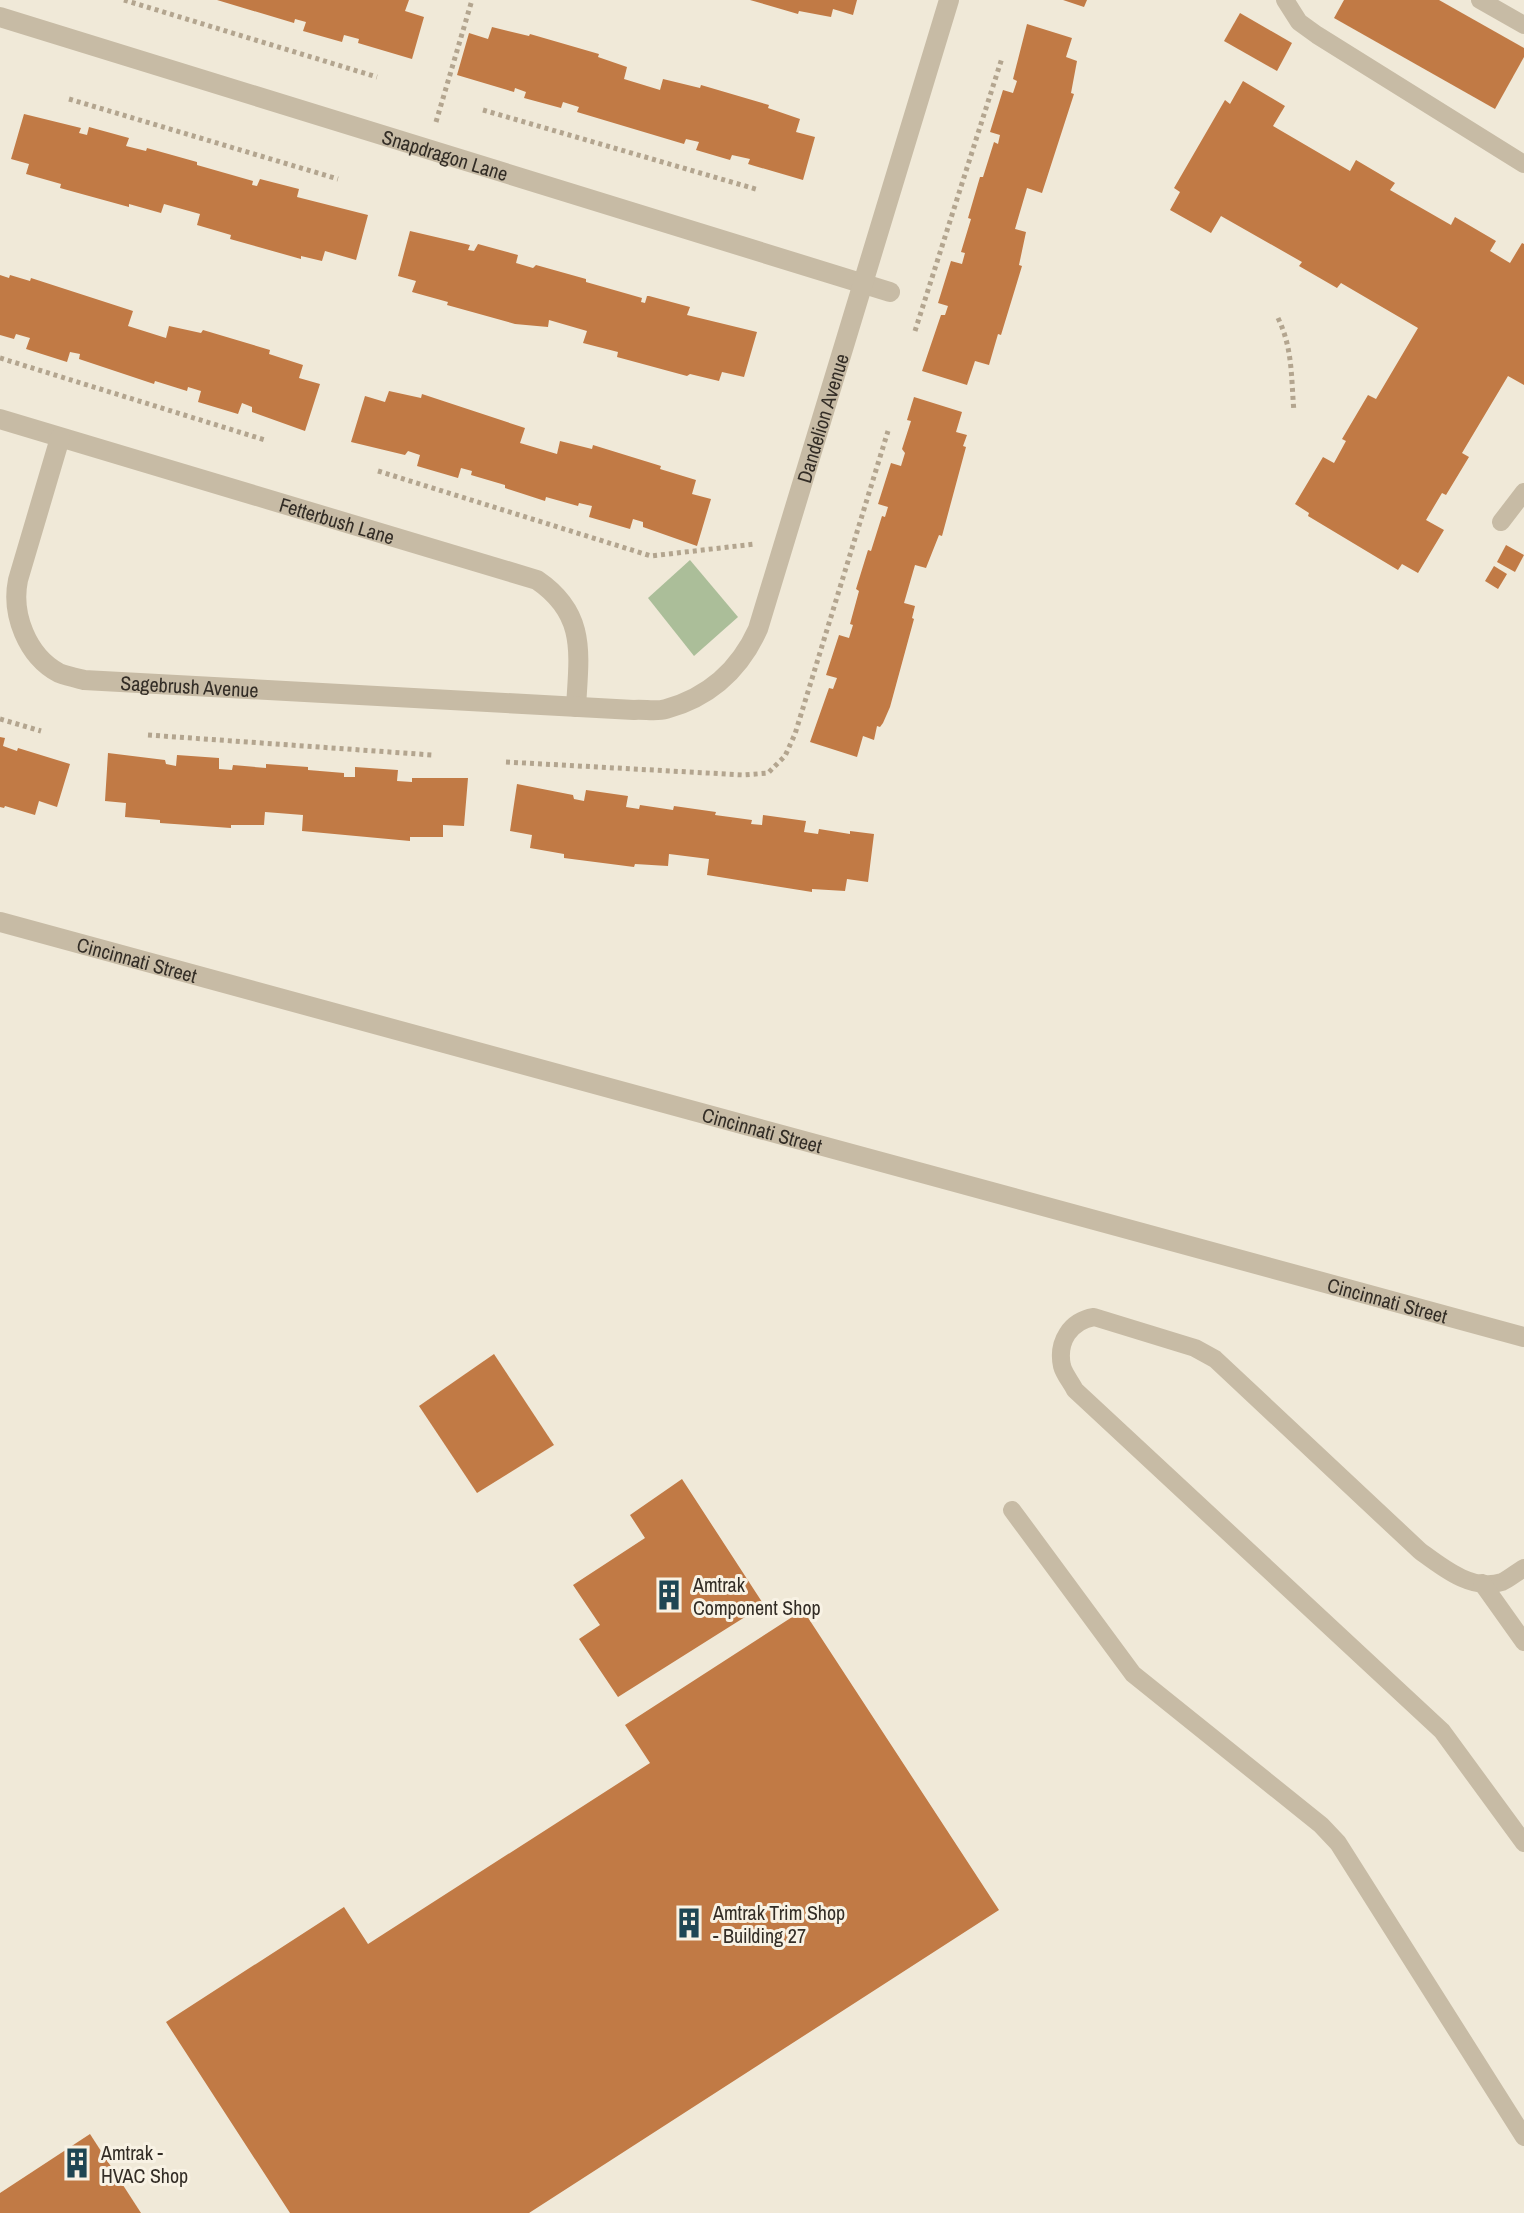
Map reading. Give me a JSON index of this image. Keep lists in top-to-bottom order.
{
  "streets": {
    "street": [
      "Snapdragon Lane",
      "Dandelion Avenue",
      "Fetterbush Lane",
      "Sagebrush Avenue",
      "Cincinnati Street"
    ]
  },
  "crossings": [
    ["Snapdragon Lane", "Dandelion Avenue"],
    ["Dandelion Avenue", "Fetterbush Lane"],
    ["Dandelion Avenue", "Sagebrush Avenue"],
    ["Fetterbush Lane", "Sagebrush Avenue"]
  ],
  "places": {
    "building": ["Amtrak Component Shop", "Amtrak Trim Shop - Building 27", "Amtrak - HVAC Shop"]
  }
}
